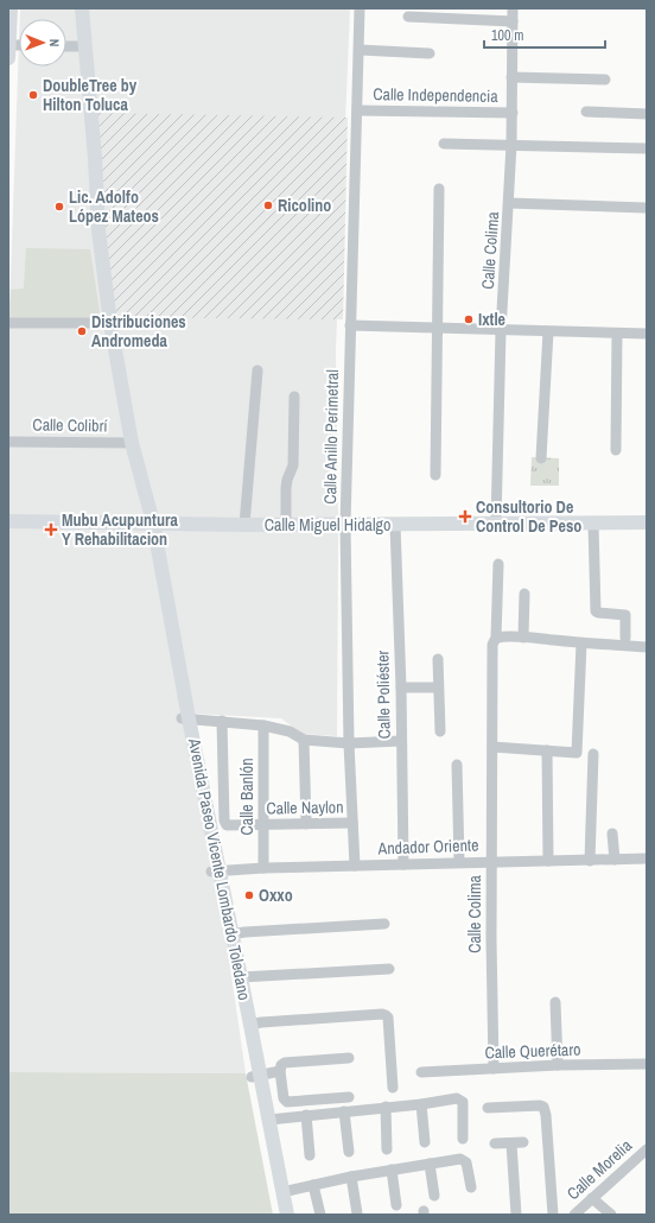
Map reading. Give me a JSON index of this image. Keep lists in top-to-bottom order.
{
  "streets": {
    "main road": ["Calle Miguel Hidalgo", "Avenida Paseo Vicente Lombardo Toledano"],
    "street": [
      "Calle Independencia",
      "Calle Colima",
      "Calle Colibrí",
      "Calle Anillo Perimetral",
      "Calle Poliéster",
      "Calle Banlón",
      "Calle Naylon",
      "Andador Oriente",
      "Calle Querétaro",
      "Calle Morelia"
    ]
  },
  "crossings": [
    ["Calle Independencia", "Calle Colima"],
    ["Calle Independencia", "Calle Anillo Perimetral"],
    ["Calle Colima", "Calle Miguel Hidalgo"],
    ["Calle Colima", "Andador Oriente"],
    ["Calle Colima", "Calle Querétaro"],
    ["Calle Colibrí", "Avenida Paseo Vicente Lombardo Toledano"],
    ["Calle Anillo Perimetral", "Calle Miguel Hidalgo"],
    ["Calle Anillo Perimetral", "Calle Naylon"],
    ["Calle Anillo Perimetral", "Andador Oriente"],
    ["Calle Miguel Hidalgo", "Calle Poliéster"],
    ["Calle Miguel Hidalgo", "Avenida Paseo Vicente Lombardo Toledano"],
    ["Calle Poliéster", "Andador Oriente"],
    ["Calle Banlón", "Calle Naylon"],
    ["Calle Banlón", "Andador Oriente"],
    ["Andador Oriente", "Avenida Paseo Vicente Lombardo Toledano"]
  ],
  "places": {
    "other": [
      "DoubleTree by Hilton Toluca",
      "Ricolino",
      "Lic. Adolfo López Mateos",
      "Ixtle",
      "Distribuciones Andromeda",
      "Oxxo"
    ],
    "health": ["Consultorio De Control De Peso", "Mubu Acupuntura Y Rehabilitacion"]
  },
  "scale_bar": "100 m",
  "north": "right"
}
